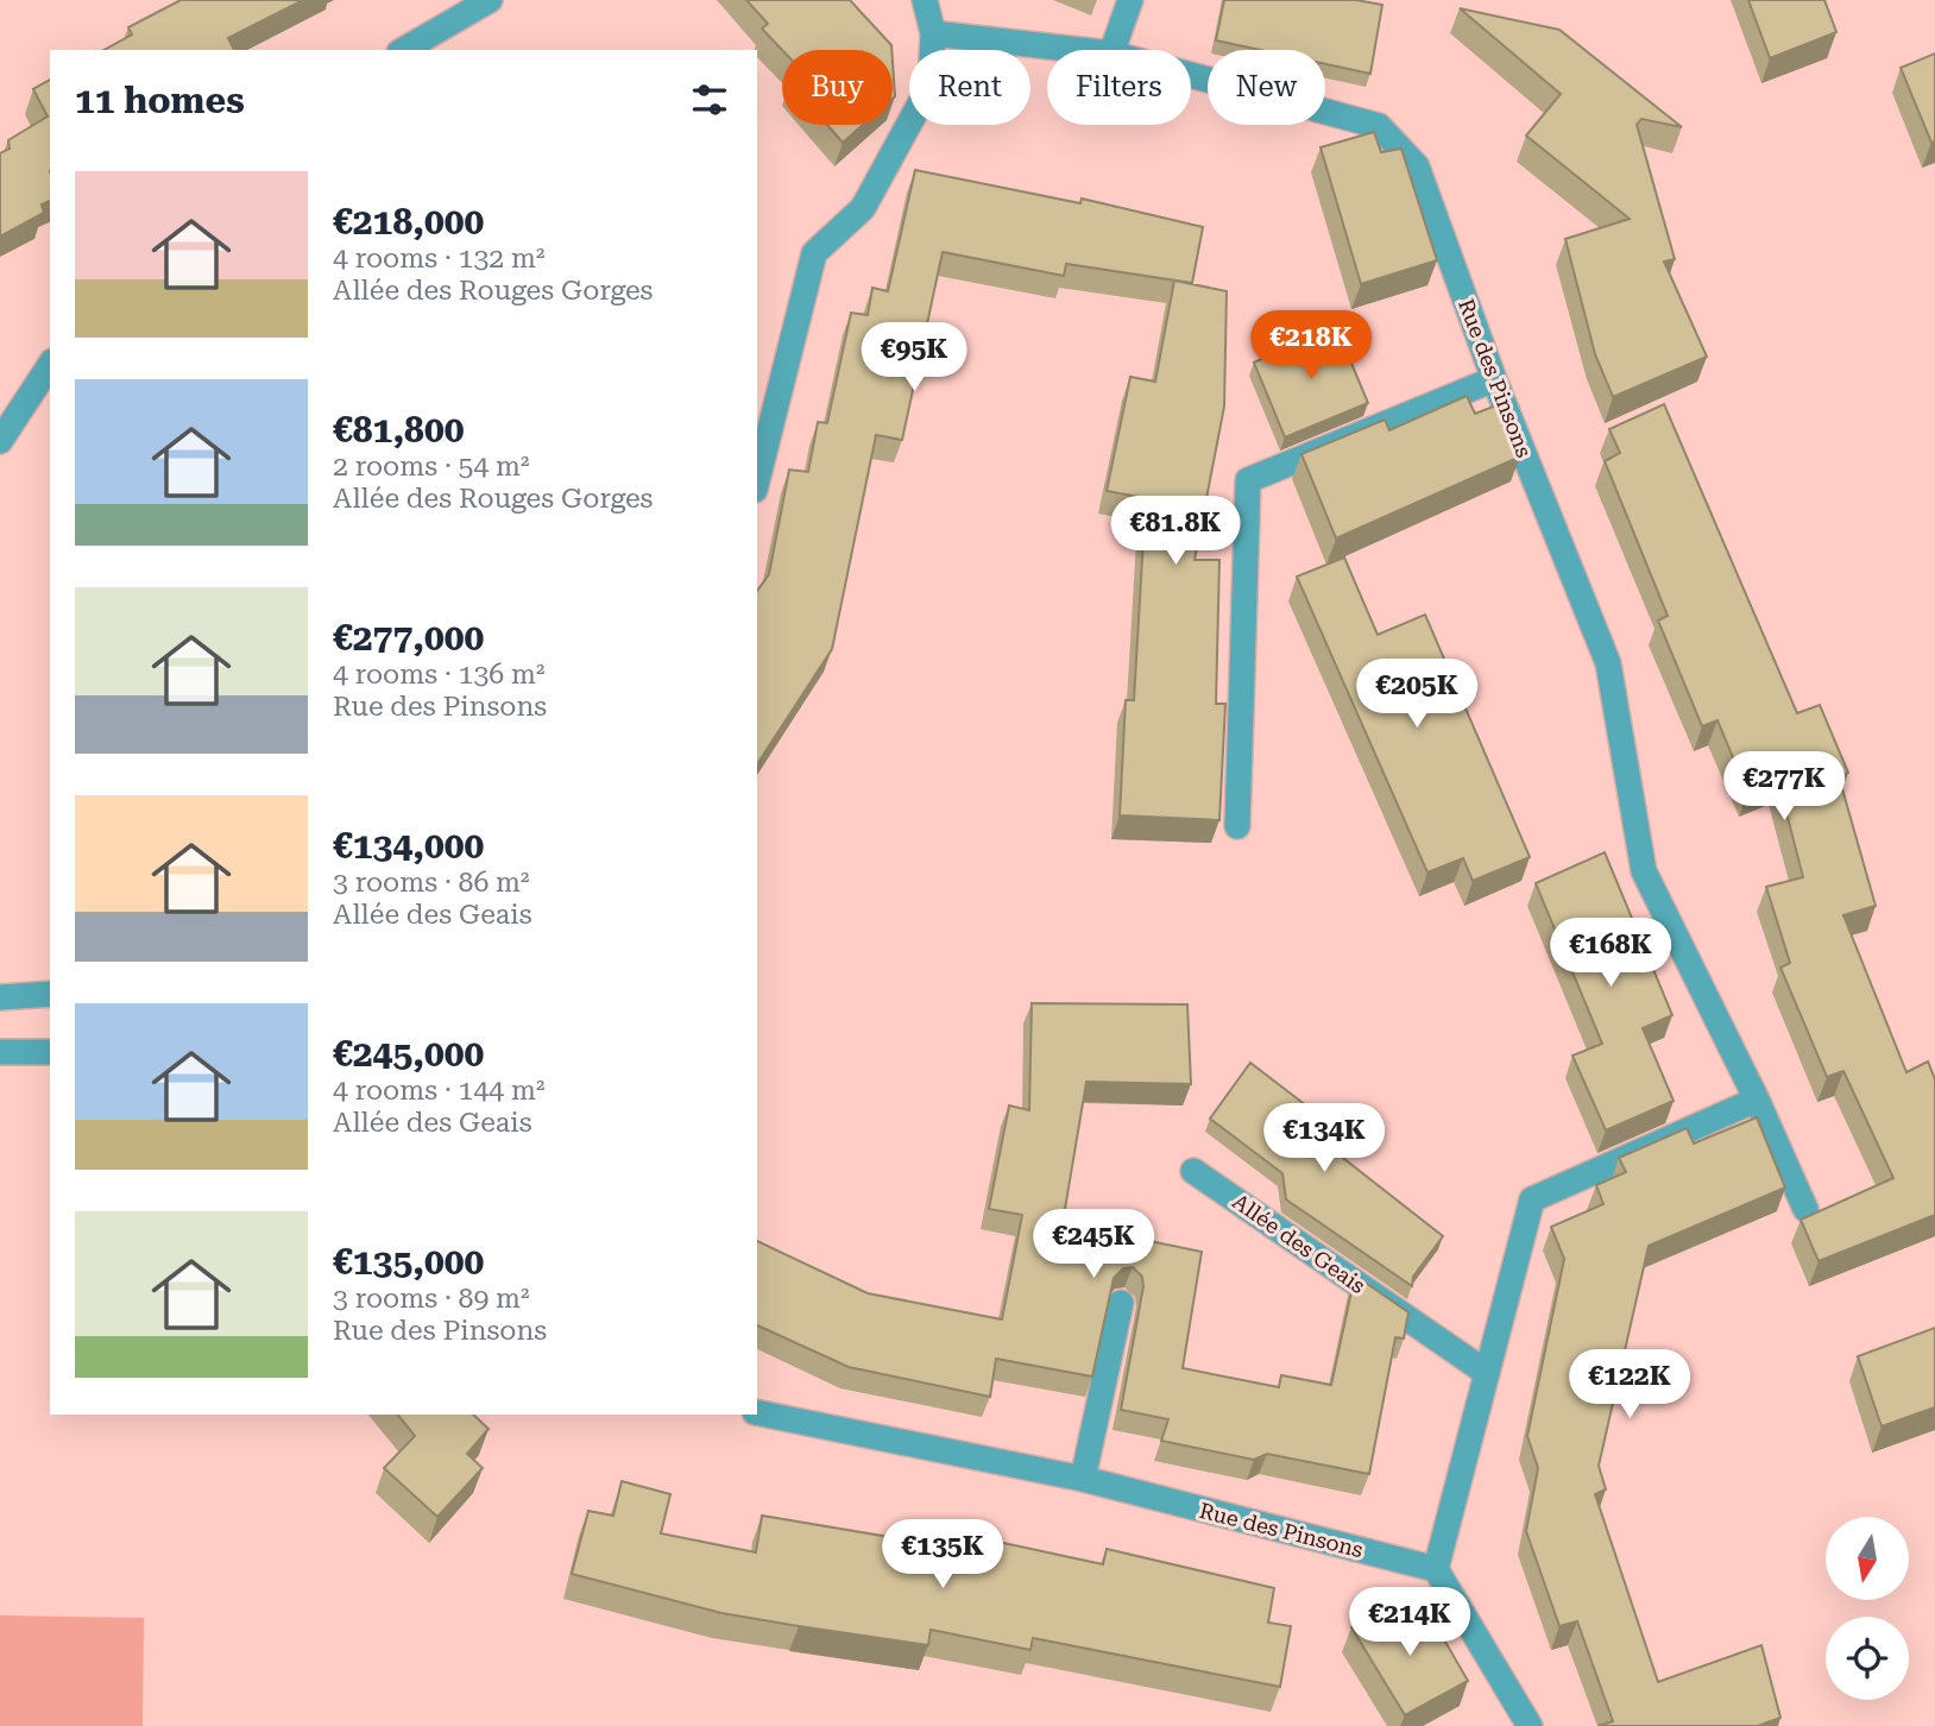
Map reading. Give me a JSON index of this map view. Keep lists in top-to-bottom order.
{
  "streets": {
    "street": ["Rue des Pinsons", "Allée des Geais"]
  },
  "north": "bottom",
  "page": {
    "chip": [
      "Buy",
      "Rent",
      "Filters",
      "New"
    ],
    "heading": "11 homes",
    "list": [
      {
        "name": "€218,000",
        "note": "4 rooms · 132 m² · Allée des Rouges Gorges"
      },
      {
        "name": "€81,800",
        "note": "2 rooms · 54 m² · Allée des Rouges Gorges"
      },
      {
        "name": "€277,000",
        "note": "4 rooms · 136 m² · Rue des Pinsons"
      },
      {
        "name": "€134,000",
        "note": "3 rooms · 86 m² · Allée des Geais"
      },
      {
        "name": "€245,000",
        "note": "4 rooms · 144 m² · Allée des Geais"
      },
      {
        "name": "€135,000",
        "note": "3 rooms · 89 m² · Rue des Pinsons"
      }
    ],
    "price": [
      "€218K",
      "€95K",
      "€81.8K",
      "€205K",
      "€277K",
      "€168K",
      "€134K",
      "€245K",
      "€122K",
      "€135K",
      "€214K"
    ]
  }
}
